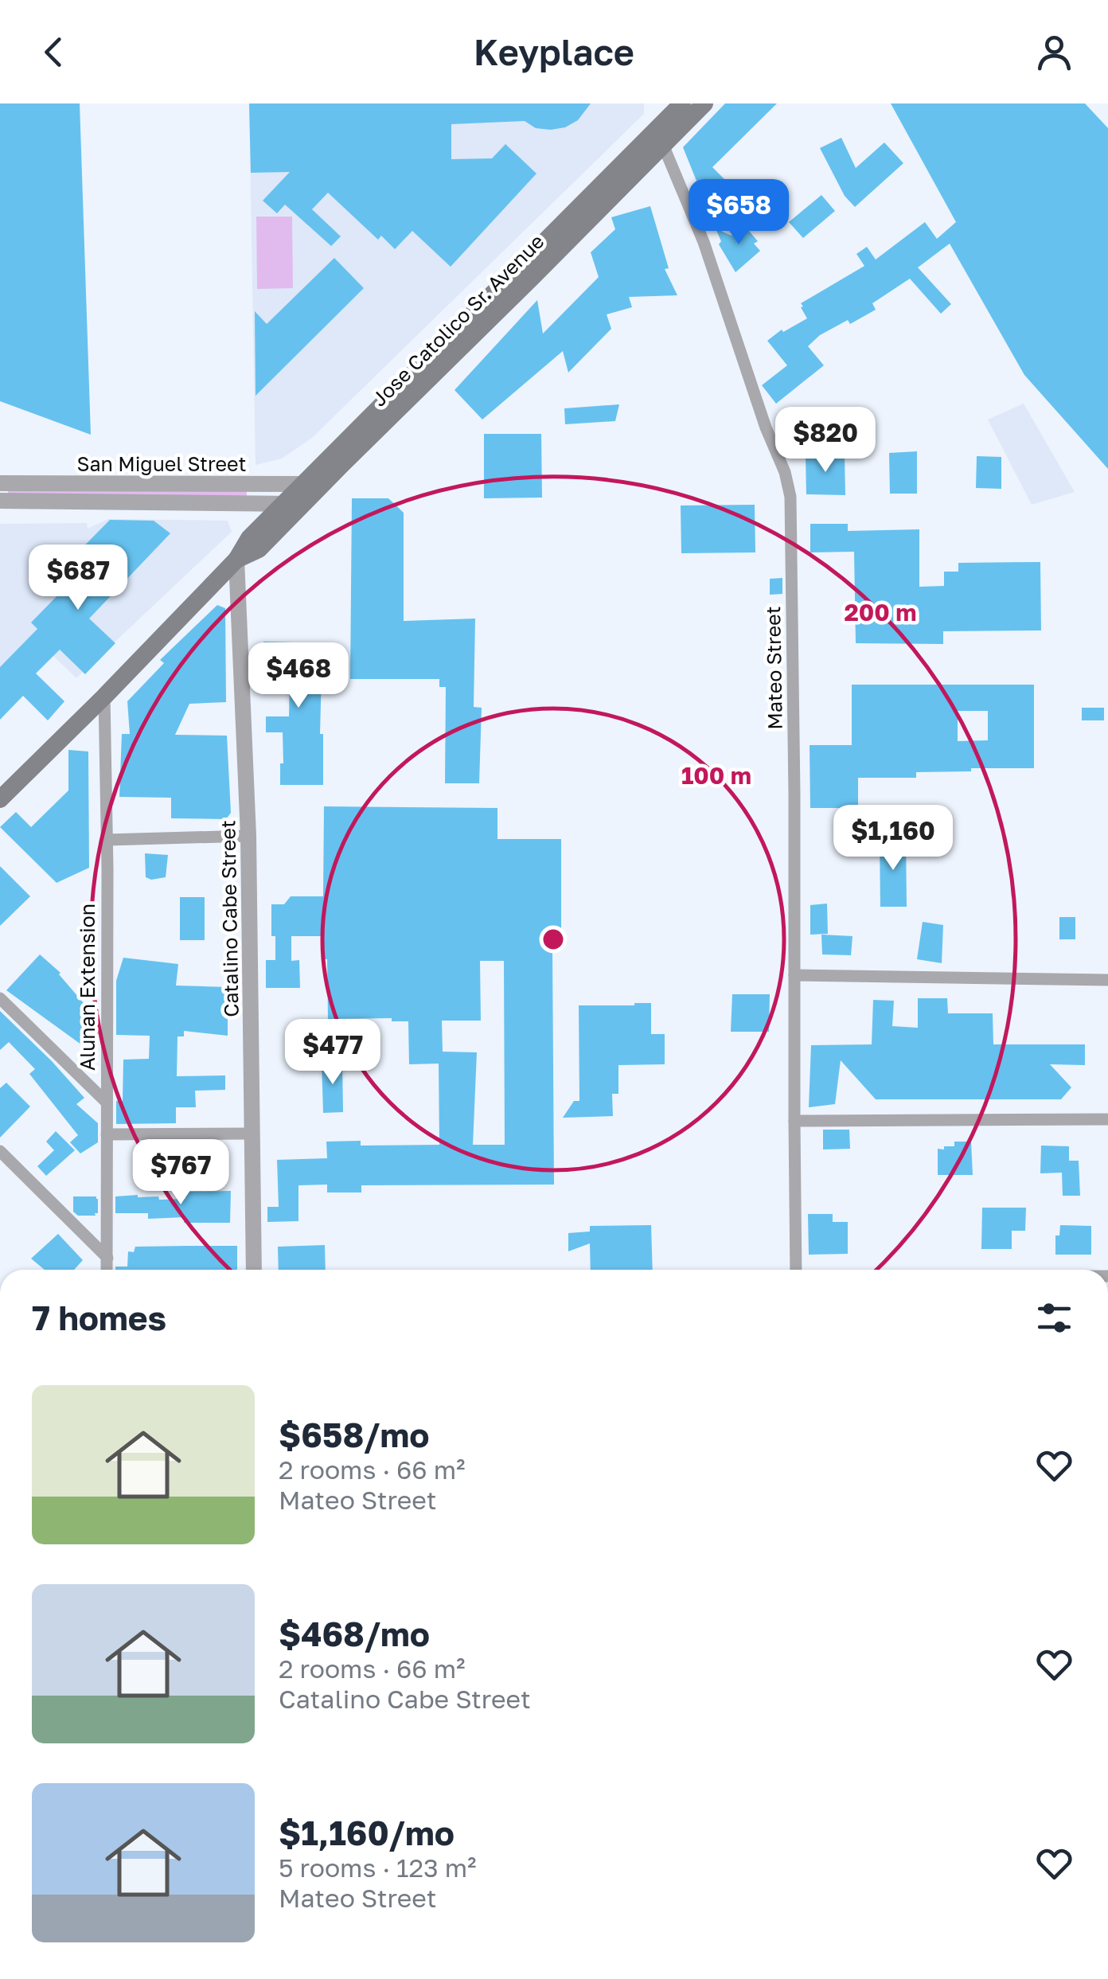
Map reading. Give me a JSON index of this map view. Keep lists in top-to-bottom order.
{
  "streets": {
    "main road": ["Jose Catolico Sr. Avenue"],
    "street": [
      "San Miguel Street",
      "Mateo Street",
      "Catalino Cabe Street",
      "Alunan Extension"
    ]
  },
  "crossings": [
    ["Jose Catolico Sr. Avenue", "San Miguel Street"],
    ["Jose Catolico Sr. Avenue", "Mateo Street"],
    ["Jose Catolico Sr. Avenue", "Catalino Cabe Street"],
    ["Jose Catolico Sr. Avenue", "Alunan Extension"]
  ],
  "page": {
    "header": "Keyplace",
    "price": [
      "$658",
      "$820",
      "$687",
      "$468",
      "$1,160",
      "$477",
      "$767"
    ],
    "heading": "7 homes",
    "list": [
      {
        "name": "$658/mo",
        "note": "2 rooms · 66 m² · Mateo Street"
      },
      {
        "name": "$468/mo",
        "note": "2 rooms · 66 m² · Catalino Cabe Street"
      },
      {
        "name": "$1,160/mo",
        "note": "5 rooms · 123 m² · Mateo Street"
      }
    ]
  },
  "rings": ["200 m", "100 m"]
}
